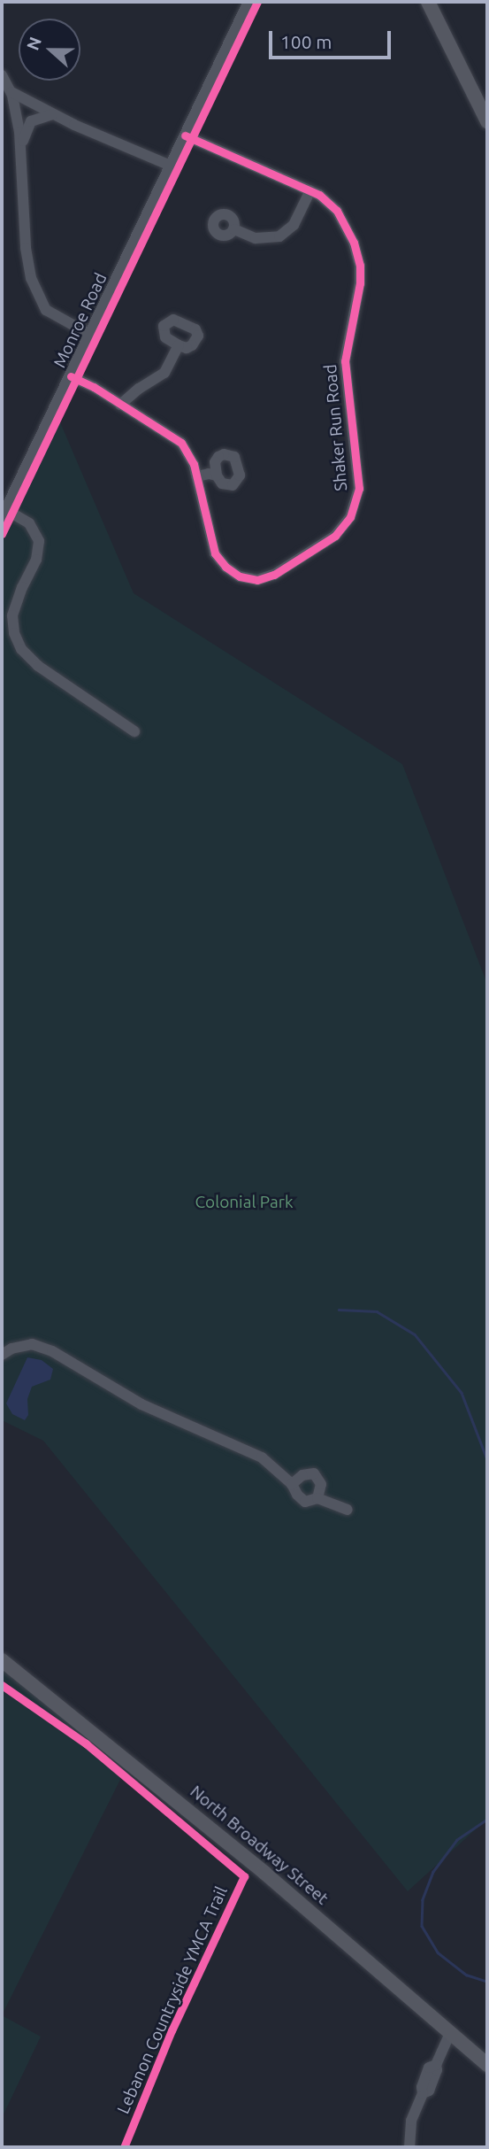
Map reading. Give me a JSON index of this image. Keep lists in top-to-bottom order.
{
  "streets": {
    "main road": ["North Broadway Street"],
    "street": ["Monroe Road", "Shaker Run Road"],
    "cycle path": ["Lebanon Countryside YMCA Trail"]
  },
  "crossings": [
    ["Monroe Road", "Shaker Run Road"]
  ],
  "parks": ["Colonial Park"],
  "scale_bar": "100 m",
  "north": "left"
}
